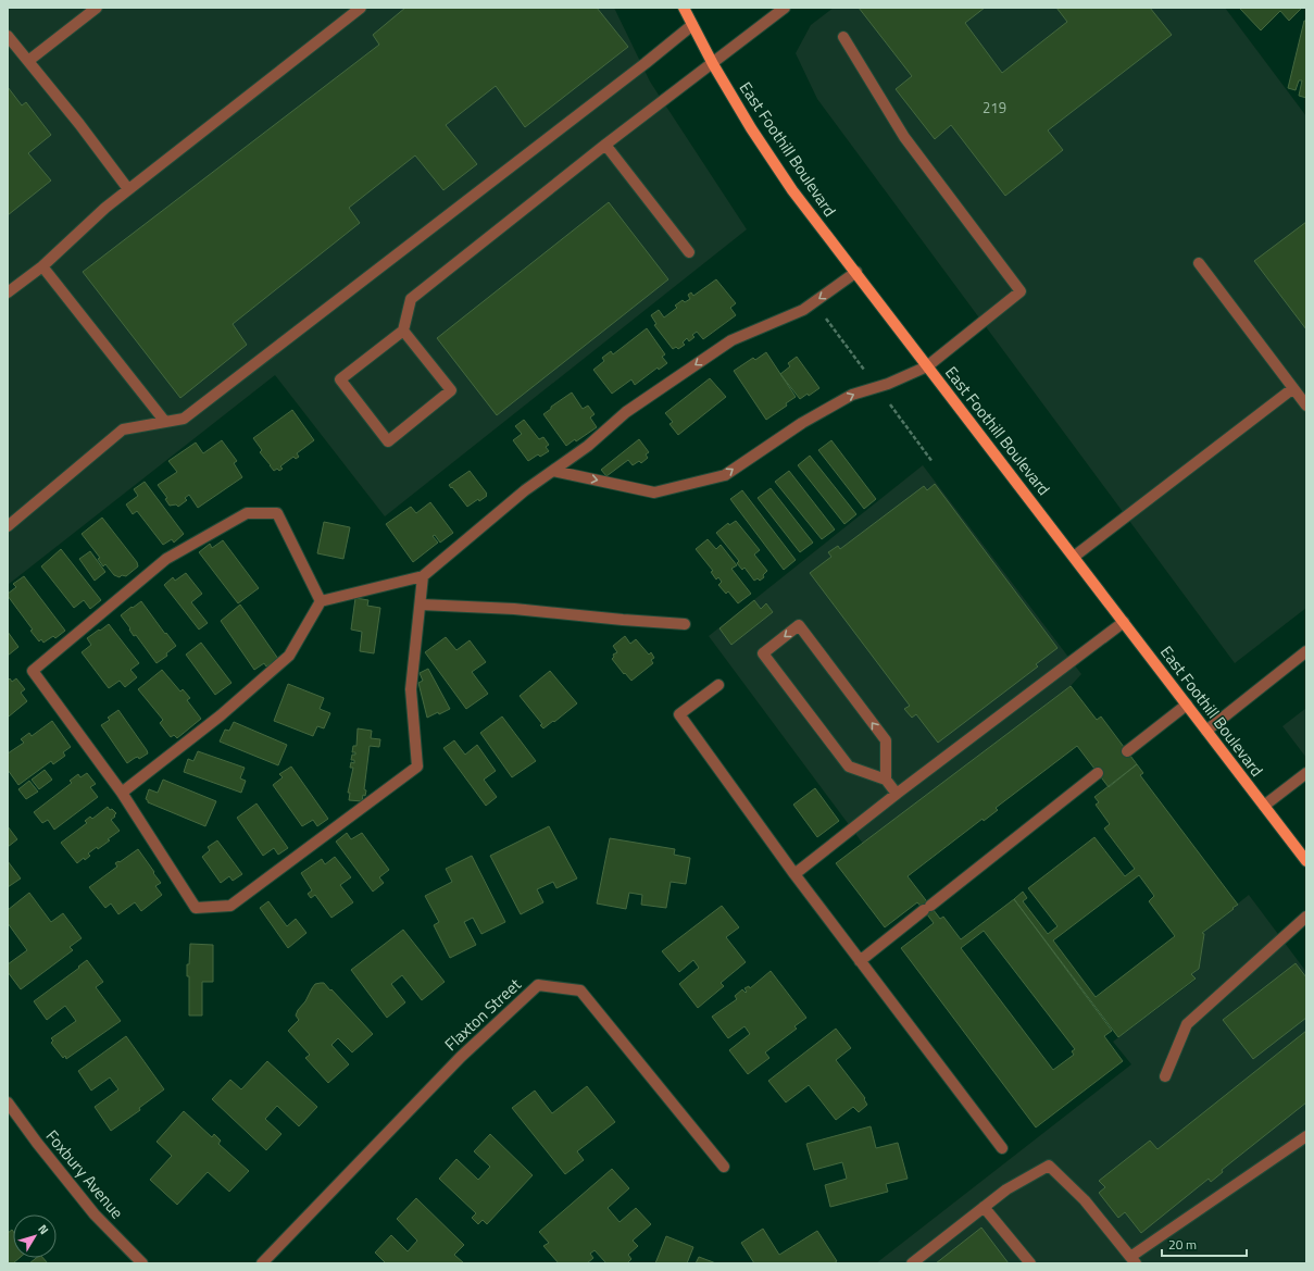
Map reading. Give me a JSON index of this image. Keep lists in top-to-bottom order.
{
  "streets": {
    "main road": ["East Foothill Boulevard"],
    "street": ["Flaxton Street", "Foxbury Avenue"]
  },
  "house_numbers": ["219"],
  "scale_bar": "20 m",
  "north": "top right"
}
